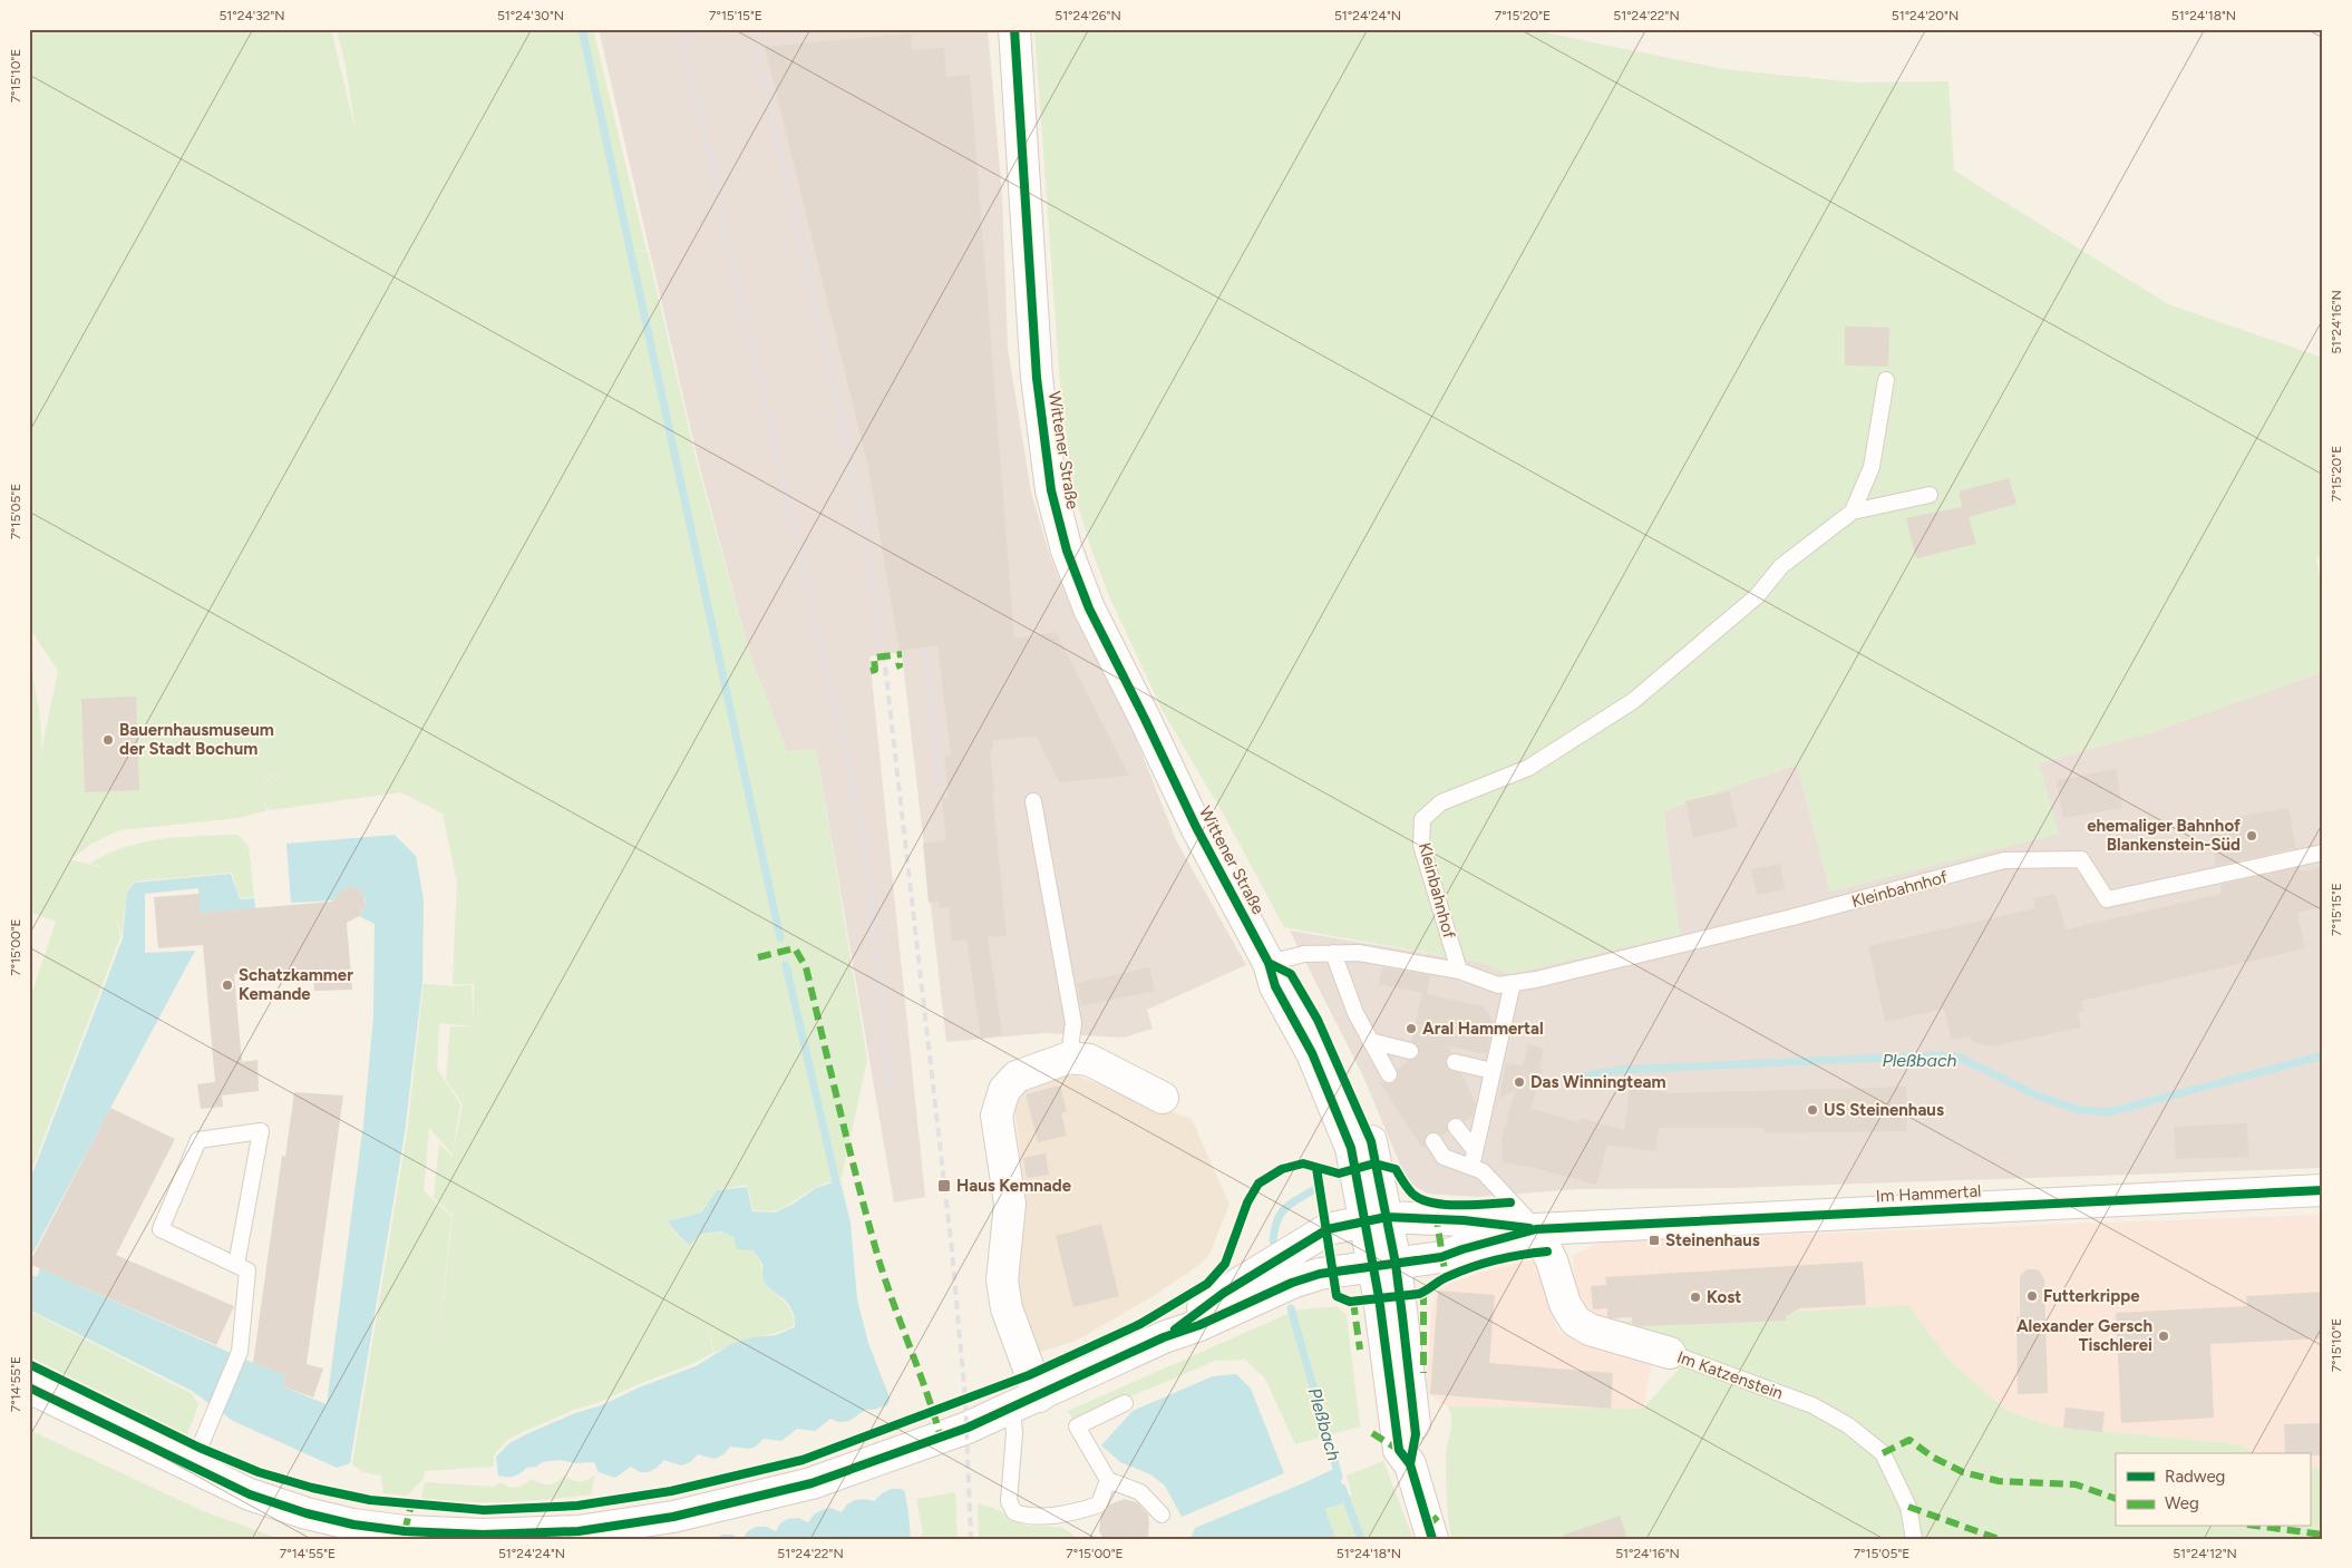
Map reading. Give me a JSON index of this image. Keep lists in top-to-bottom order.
{
  "streets": {
    "main road": ["Wittener Straße", "Im Hammertal", "Im Katzenstein"],
    "lane": ["Kleinbahnhof"]
  },
  "crossings": [
    ["Wittener Straße", "Kleinbahnhof"],
    ["Wittener Straße", "Im Hammertal"],
    ["Im Hammertal", "Im Katzenstein"]
  ],
  "water": ["Pleßbach"],
  "places": {
    "other": [
      "Bauernhausmuseum der Stadt Bochum",
      "ehemaliger Bahnhof Blankenstein-Süd",
      "Schatzkammer Kemande",
      "Aral Hammertal",
      "Das Winningteam",
      "US Steinenhaus",
      "Futterkrippe",
      "Kost",
      "Alexander Gersch Tischlerei"
    ],
    "transit": ["Haus Kemnade", "Steinenhaus"]
  },
  "legend": ["Radweg", "Weg"],
  "coordinates": [
    "51°24'32\"N",
    "51°24'30\"N",
    "7°15'15\"E",
    "51°24'26\"N",
    "51°24'24\"N",
    "7°15'20\"E",
    "51°24'22\"N",
    "51°24'20\"N",
    "51°24'18\"N",
    "7°15'10\"E",
    "51°24'16\"N",
    "7°15'05\"E",
    "7°15'00\"E",
    "7°14'55\"E",
    "51°24'12\"N"
  ]
}
